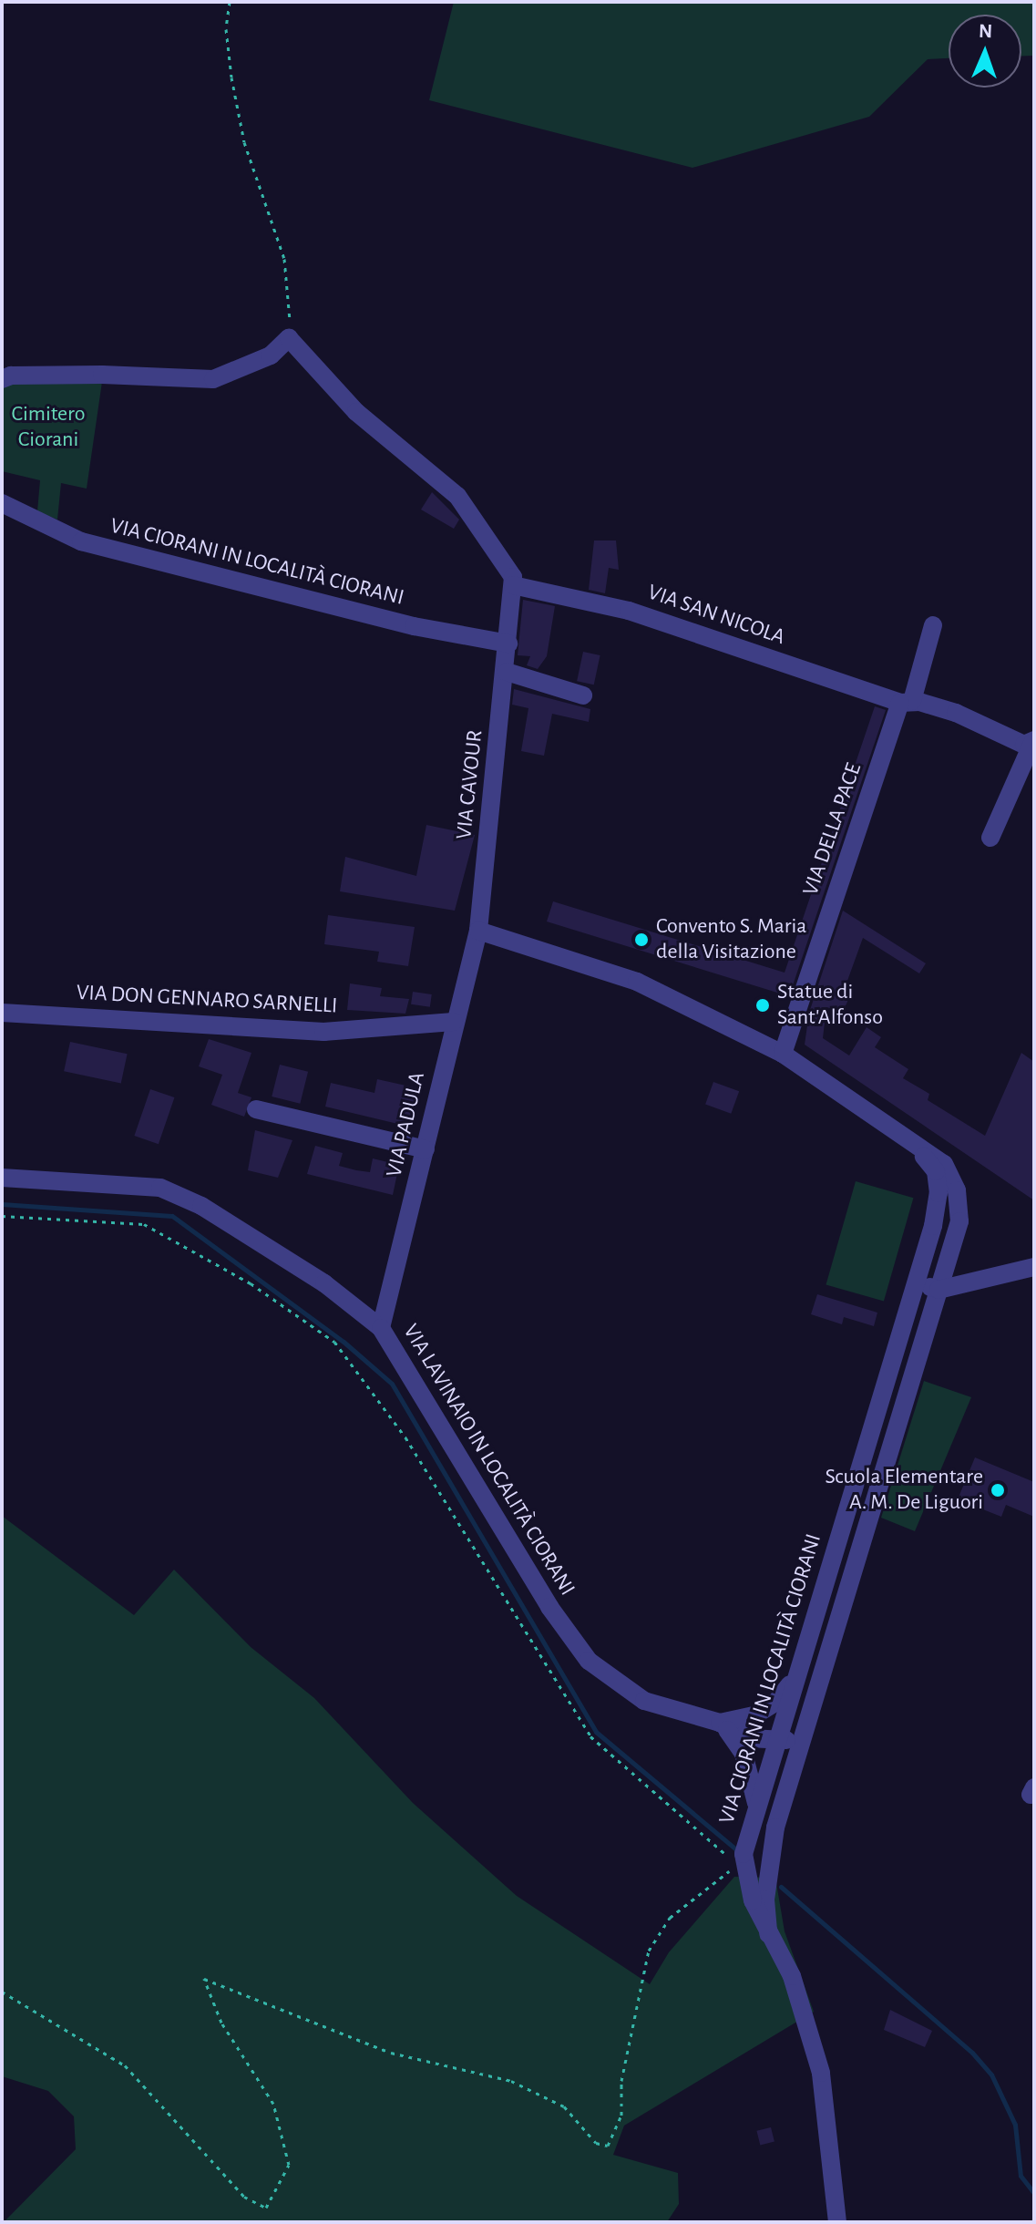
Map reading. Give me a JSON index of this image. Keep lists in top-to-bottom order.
{
  "streets": {
    "street": [
      "VIA CIORANI IN LOCALITÀ CIORANI",
      "VIA SAN NICOLA",
      "VIA CAVOUR",
      "VIA DELLA PACE",
      "VIA DON GENNARO SARNELLI",
      "VIA PADULA",
      "VIA LAVINAIO IN LOCALITÀ CIORANI"
    ]
  },
  "crossings": [
    ["VIA CIORANI IN LOCALITÀ CIORANI", "VIA CAVOUR"],
    ["VIA CIORANI IN LOCALITÀ CIORANI", "VIA LAVINAIO IN LOCALITÀ CIORANI"],
    ["VIA SAN NICOLA", "VIA CAVOUR"],
    ["VIA SAN NICOLA", "VIA DELLA PACE"],
    ["VIA CAVOUR", "VIA PADULA"],
    ["VIA DON GENNARO SARNELLI", "VIA PADULA"],
    ["VIA PADULA", "VIA LAVINAIO IN LOCALITÀ CIORANI"]
  ],
  "parks": ["Cimitero Ciorani"],
  "places": ["Convento S. Maria della Visitazione", "Statue di Sant'Alfonso", "Scuola Elementare A. M. De Liguori"],
  "north": "top"
}
